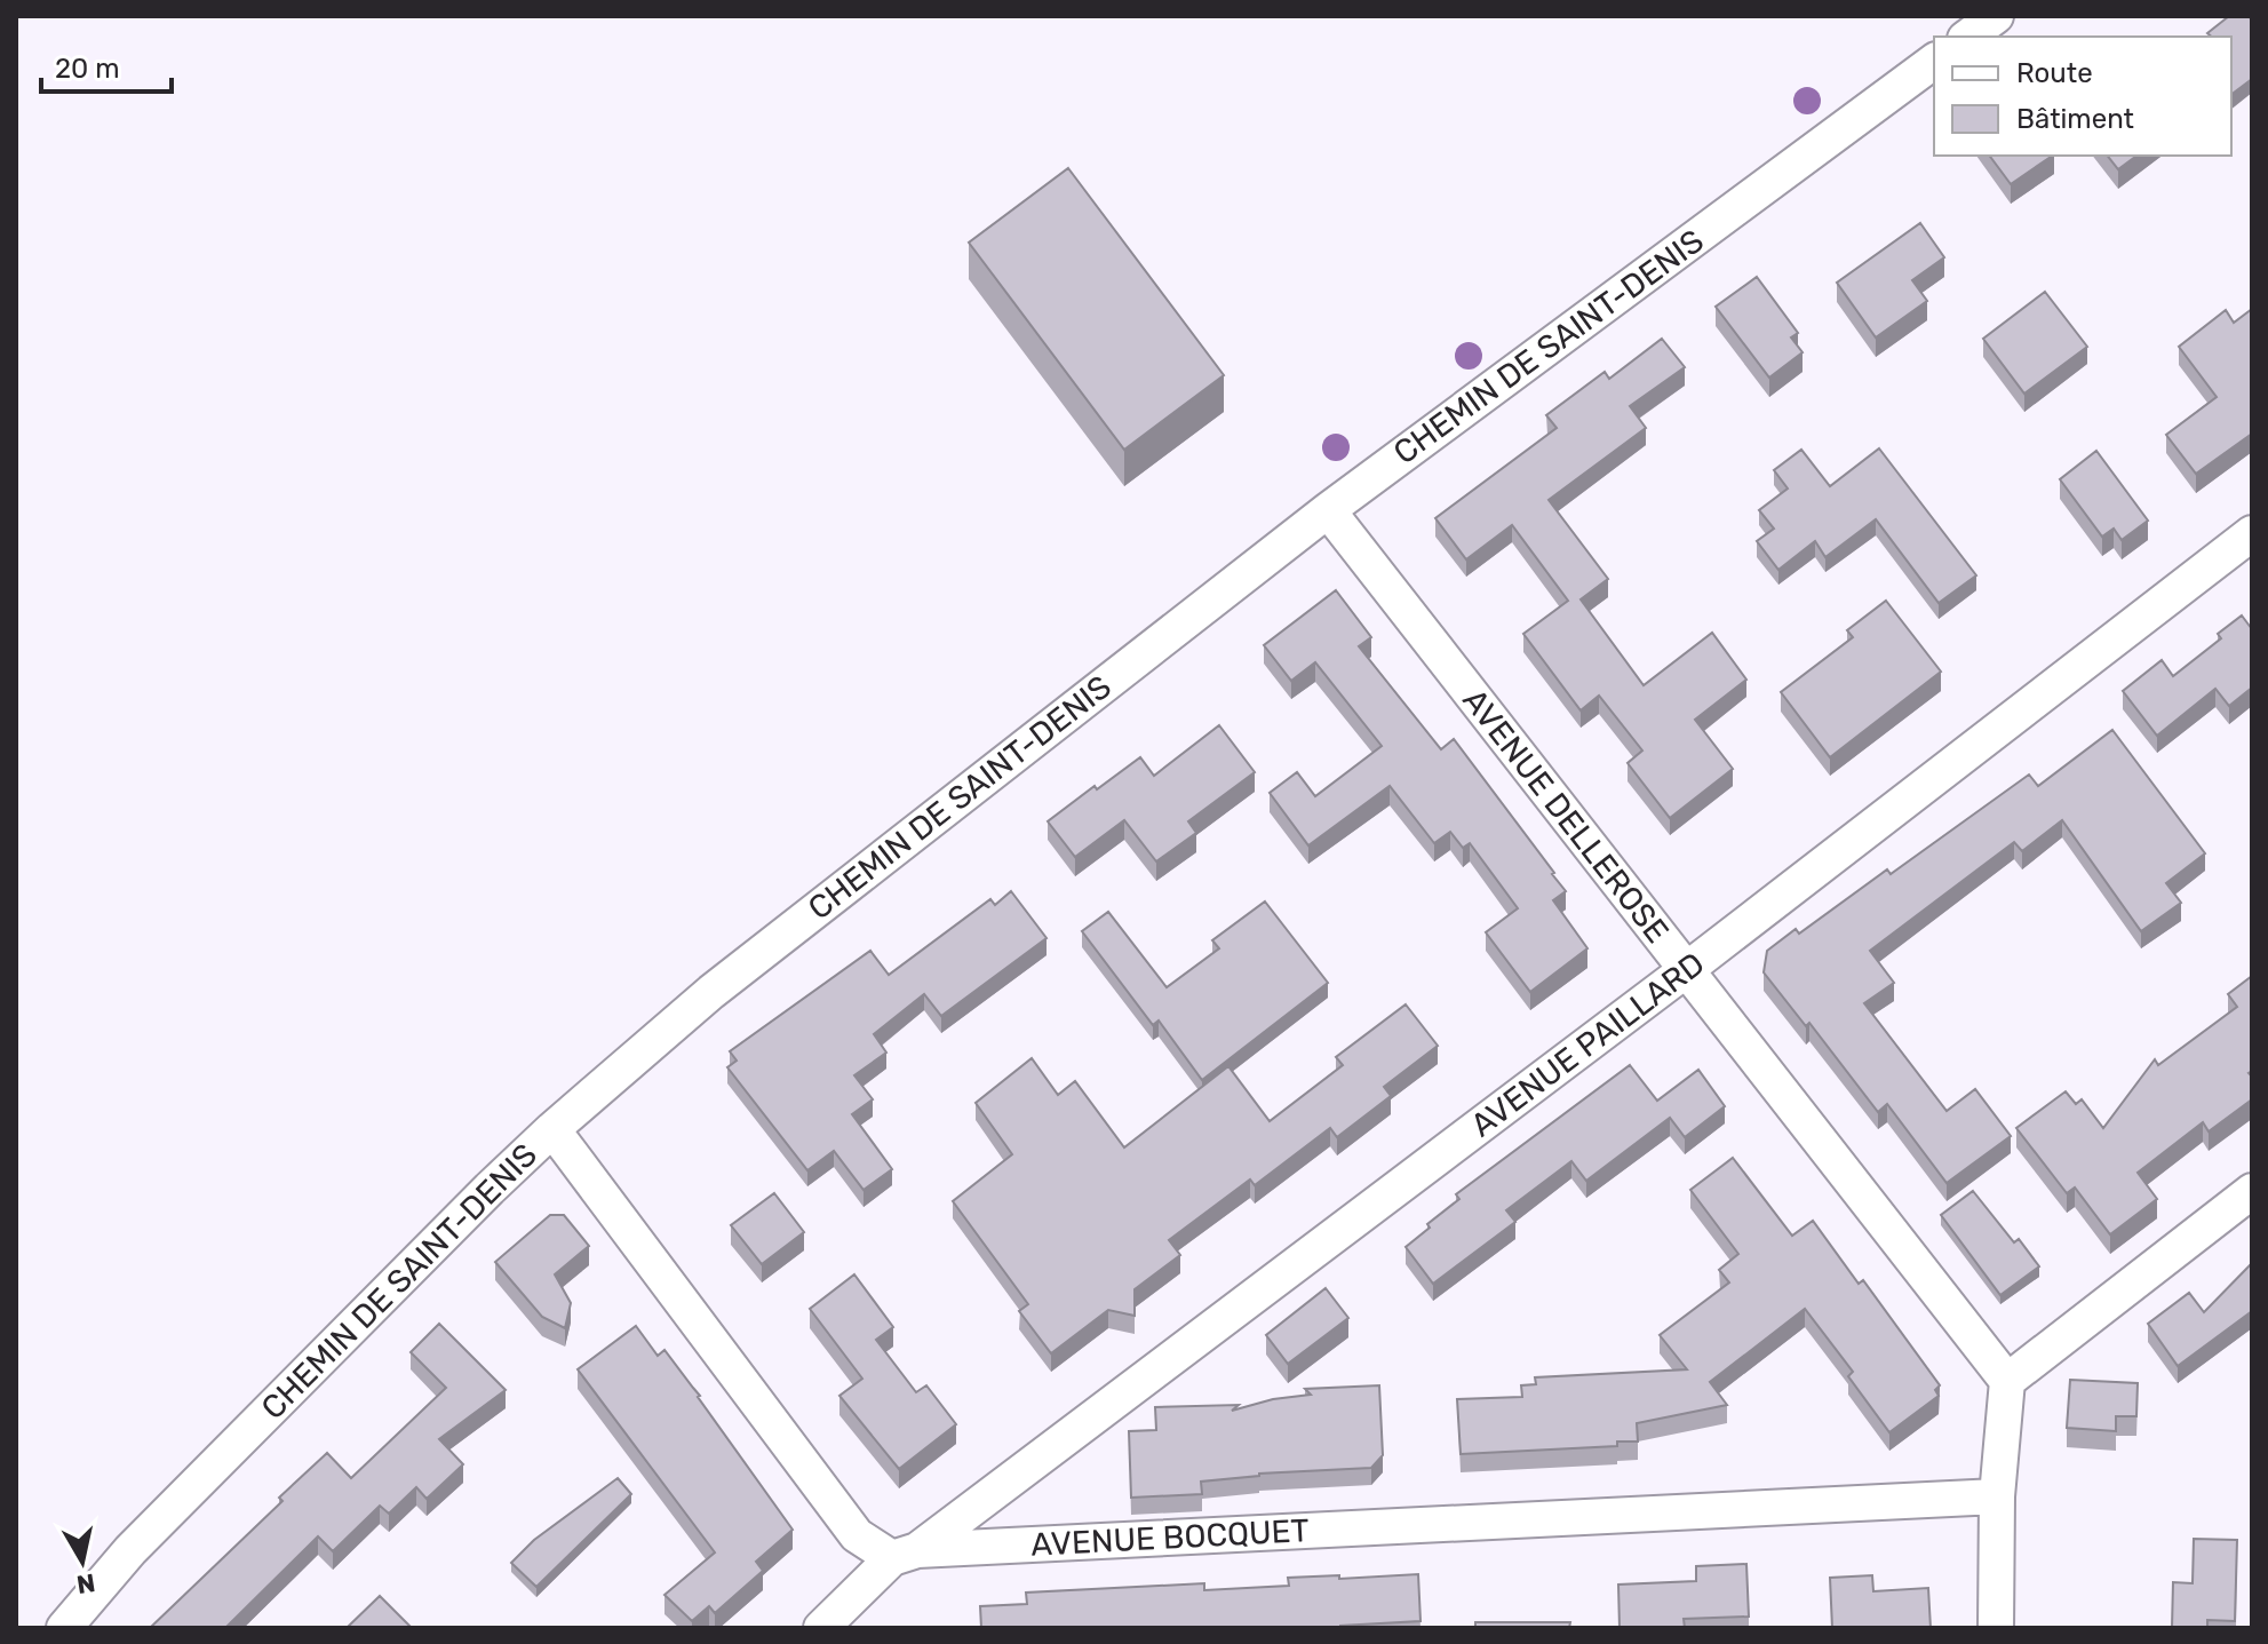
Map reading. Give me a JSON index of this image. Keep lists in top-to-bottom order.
{
  "streets": {
    "street": [
      "CHEMIN DE SAINT-DENIS",
      "AVENUE DELLEROSE",
      "AVENUE PAILLARD",
      "AVENUE BOCQUET"
    ]
  },
  "crossings": [
    ["CHEMIN DE SAINT-DENIS", "AVENUE DELLEROSE"],
    ["AVENUE DELLEROSE", "AVENUE PAILLARD"],
    ["AVENUE PAILLARD", "AVENUE BOCQUET"]
  ],
  "legend": ["Route", "Bâtiment"],
  "scale_bar": "20 m",
  "north": "bottom"
}
